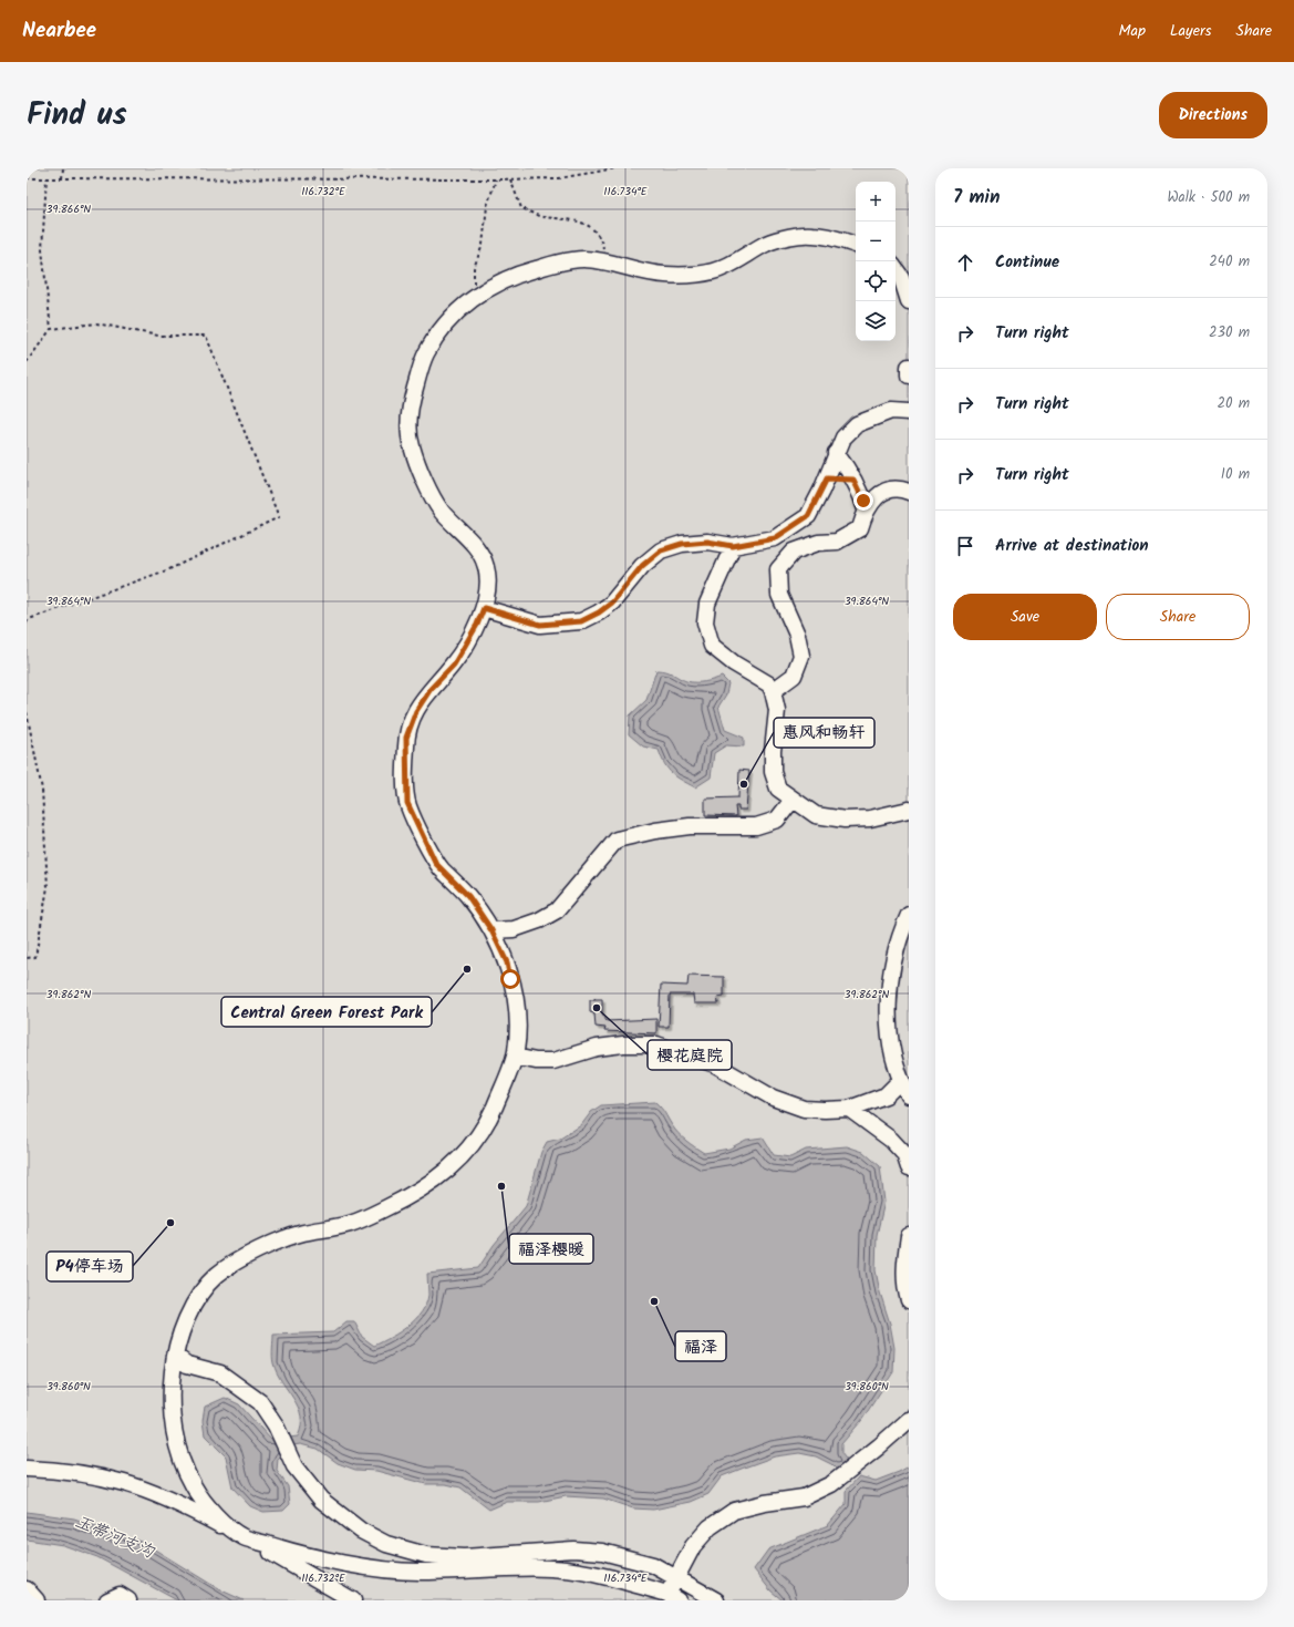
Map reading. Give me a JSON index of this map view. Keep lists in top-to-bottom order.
{
  "water": ["玉带河支沟"],
  "places": [
    "惠风和畅轩",
    "Central Green Forest Park",
    "樱花庭院",
    "福泽樱暖",
    "P4停车场",
    "福泽"
  ],
  "page": {
    "header": "Nearbee",
    "nav": ["Map", "Layers", "Share"],
    "title": "Find us",
    "buttons": [
      "Directions",
      ["Save", "Share"]
    ],
    "heading": ["7 min", "Walk · 500 m"],
    "map_buttons": ["+", "−"],
    "list": [
      ["Continue", "240 m"],
      ["Turn right", "230 m"],
      ["Turn right", "20 m"],
      ["Turn right", "10 m"],
      "Arrive at destination"
    ]
  },
  "coordinates": [
    "116.732°E",
    "116.734°E",
    "39.866°N",
    "39.864°N",
    "39.862°N",
    "39.860°N"
  ]
}
